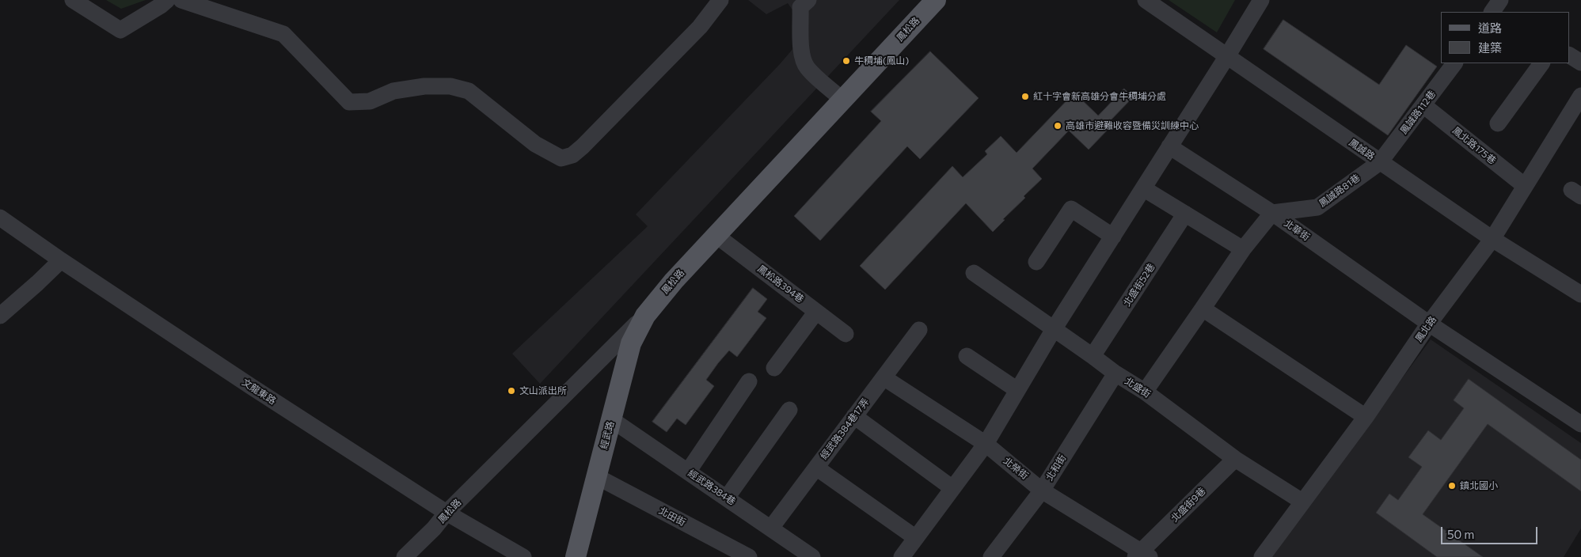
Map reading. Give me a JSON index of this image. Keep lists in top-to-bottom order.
{
  "streets": {
    "main road": ["鳳松路", "經武路"],
    "street": [
      "鳳誠路112巷",
      "鳳北路175巷",
      "鳳誠路",
      "鳳誠路81巷",
      "北華街",
      "鳳松路394巷",
      "北盛街52巷",
      "鳳北路",
      "北盛街",
      "文龍東路",
      "經武路384巷17弄",
      "北和街",
      "北榮街",
      "經武路384巷",
      "北盛街9巷",
      "北田街"
    ]
  },
  "crossings": [
    ["鳳松路", "鳳松路394巷"],
    ["鳳松路", "文龍東路"],
    ["鳳松路", "經武路"],
    ["鳳誠路112巷", "鳳北路175巷"],
    ["鳳誠路112巷", "鳳誠路"],
    ["鳳誠路112巷", "鳳誠路81巷"],
    ["鳳北路175巷", "鳳北路"],
    ["鳳誠路", "鳳誠路81巷"],
    ["鳳誠路", "鳳北路"],
    ["鳳誠路81巷", "北華街"],
    ["北華街", "鳳北路"],
    ["北盛街52巷", "北盛街"],
    ["鳳北路", "北盛街"],
    ["北盛街", "北和街"],
    ["北盛街", "北盛街9巷"],
    ["經武路384巷17弄", "北榮街"],
    ["經武路384巷17弄", "經武路384巷"],
    ["經武路", "經武路384巷"],
    ["經武路", "北田街"],
    ["北和街", "北榮街"],
    ["北榮街", "北盛街9巷"]
  ],
  "places": [
    "牛稠埔(鳳山)",
    "紅十字會新高雄分會牛稠埔分處",
    "高雄市避難收容暨備災訓練中心",
    "文山派出所",
    "鎮北國小"
  ],
  "legend": ["道路", "建築"],
  "scale_bar": "50 m"
}
